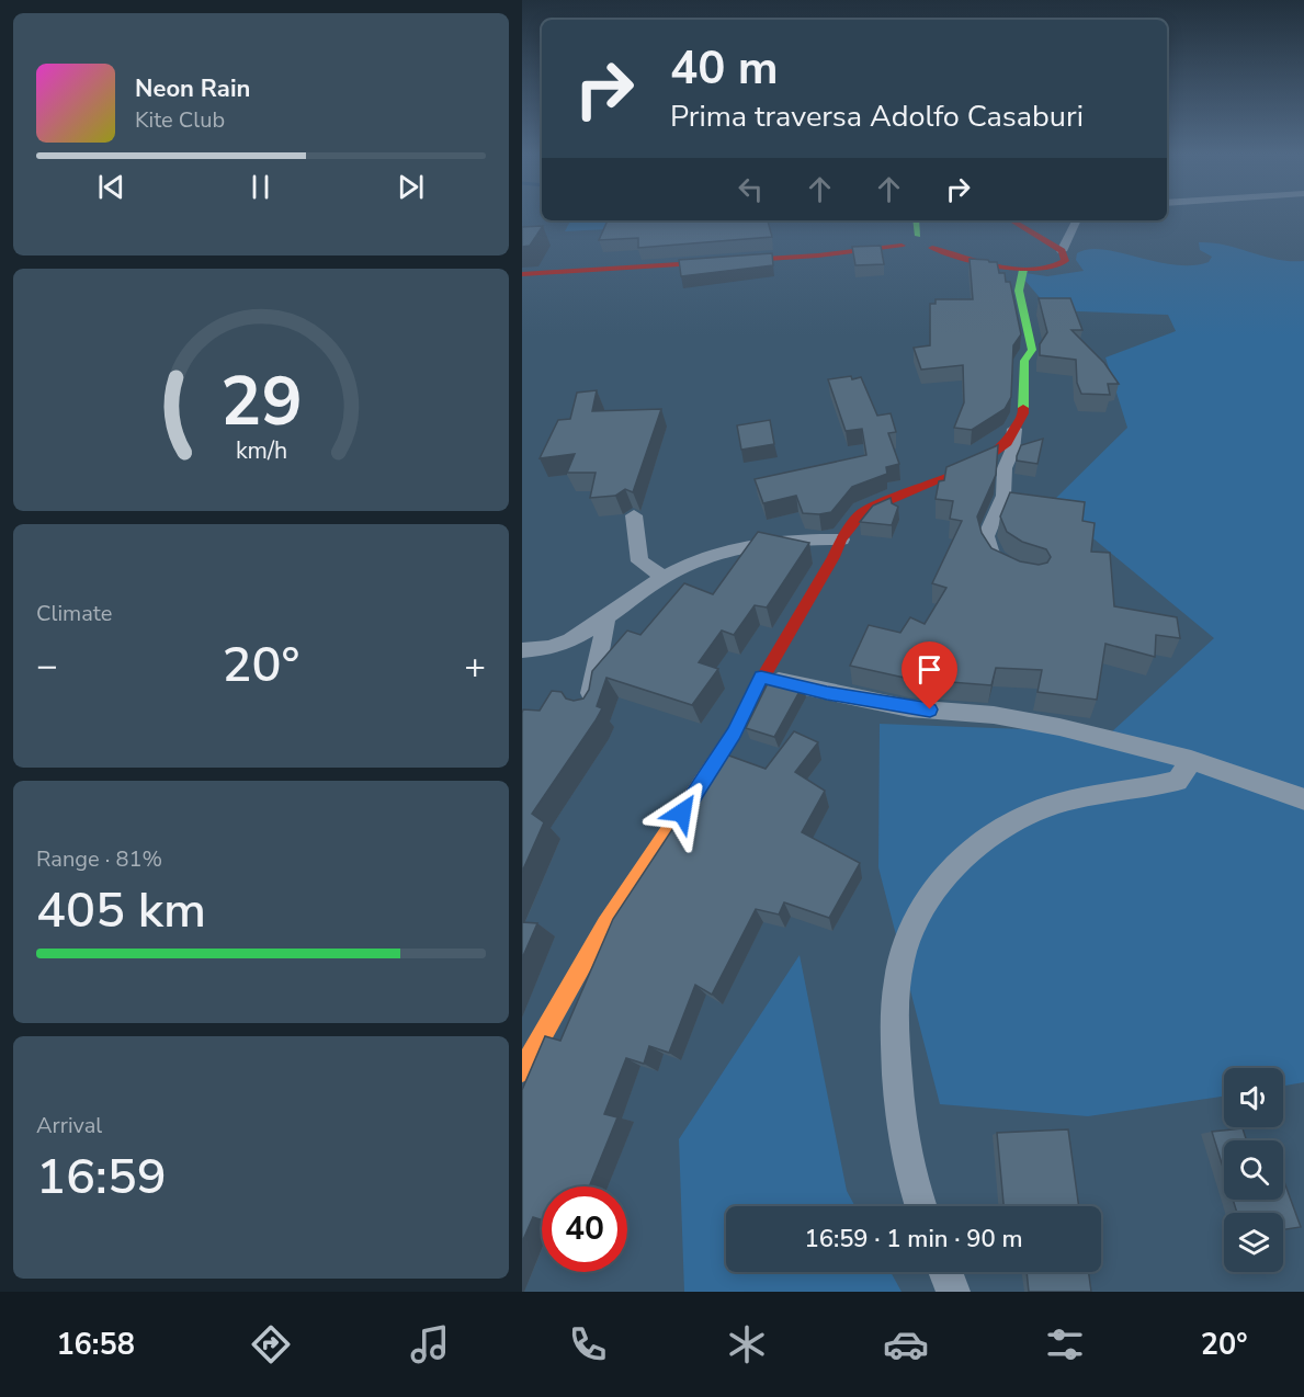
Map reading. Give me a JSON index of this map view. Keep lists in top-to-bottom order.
{
  "page": {
    "turn": ["40 m", "Prima traversa Adolfo Casaburi"],
    "song": ["Neon Rain", "Kite Club"],
    "tile": [
      "Climate",
      ["Range · 81%", "405 km"],
      ["Arrival", "16:59"]
    ],
    "heat": ["−", "20°", "+"],
    "limit": "40",
    "trip": "16:59 · 1 min · 90 m",
    "tabs": ["16:58", "20°"],
    "gauge": ["29", "km/h"]
  }
}
